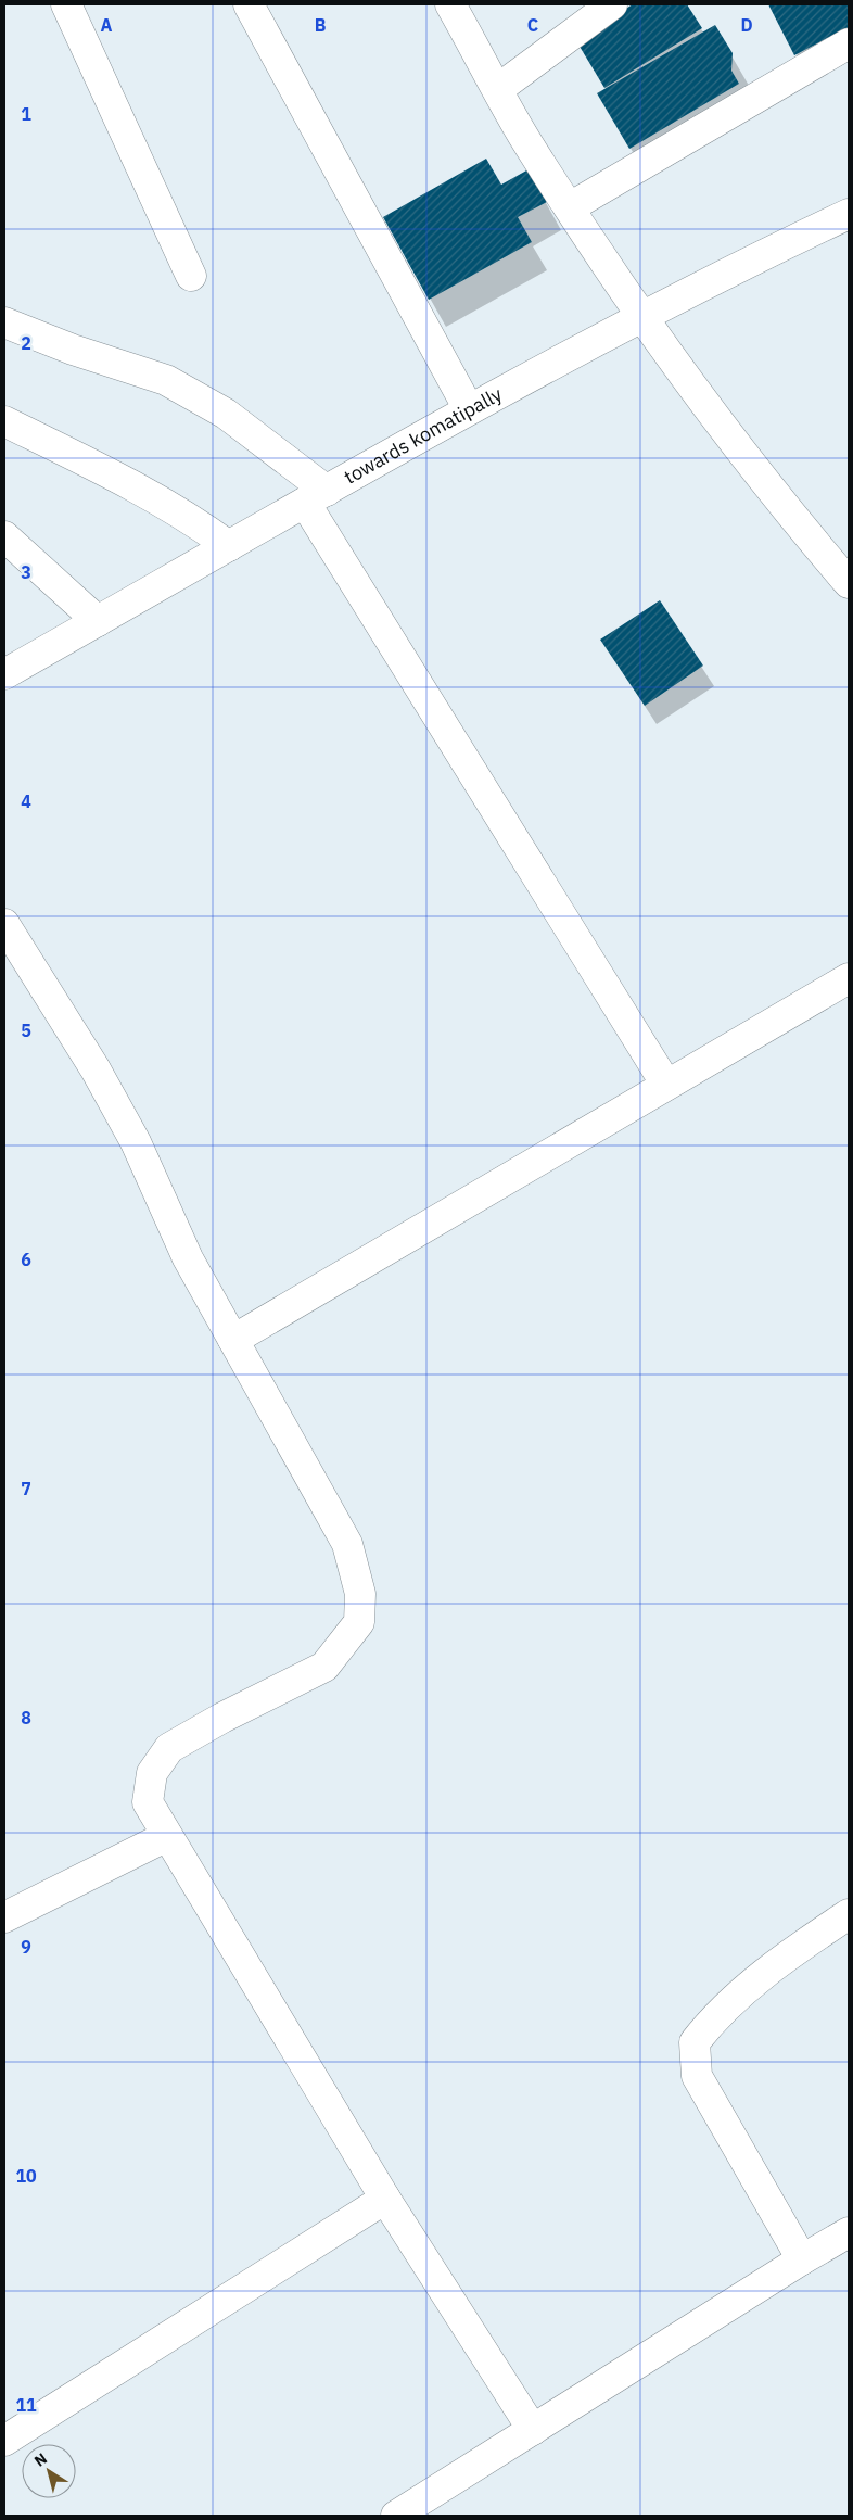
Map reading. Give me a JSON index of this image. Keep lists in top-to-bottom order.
{
  "streets": {
    "street": ["towards komatipally"]
  },
  "north": "top left",
  "grid": {
    "columns": [
      "A",
      "B",
      "C",
      "D"
    ],
    "rows": [
      "1",
      "2",
      "3",
      "4",
      "5",
      "6",
      "7",
      "8",
      "9",
      "10",
      "11"
    ]
  }
}
